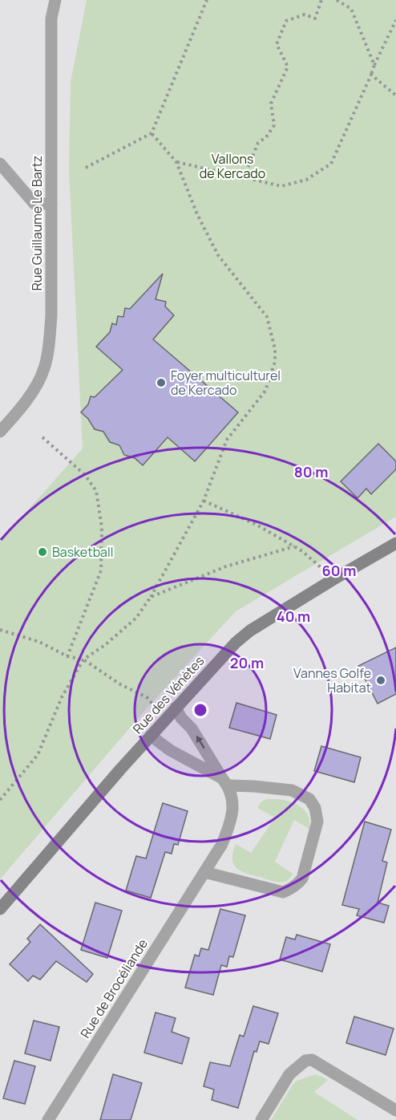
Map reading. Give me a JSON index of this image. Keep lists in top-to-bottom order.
{
  "streets": {
    "street": ["Rue Guillaume Le Bartz", "Rue des Vénètes", "Rue de Brocéliande"]
  },
  "crossings": [
    ["Rue des Vénètes", "Rue de Brocéliande"]
  ],
  "parks": ["Vallons de Kercado"],
  "places": ["Foyer multiculturel de Kercado", "Basketball", "Vannes Golfe Habitat"],
  "rings": [
    "80 m",
    "60 m",
    "40 m",
    "20 m"
  ]
}
